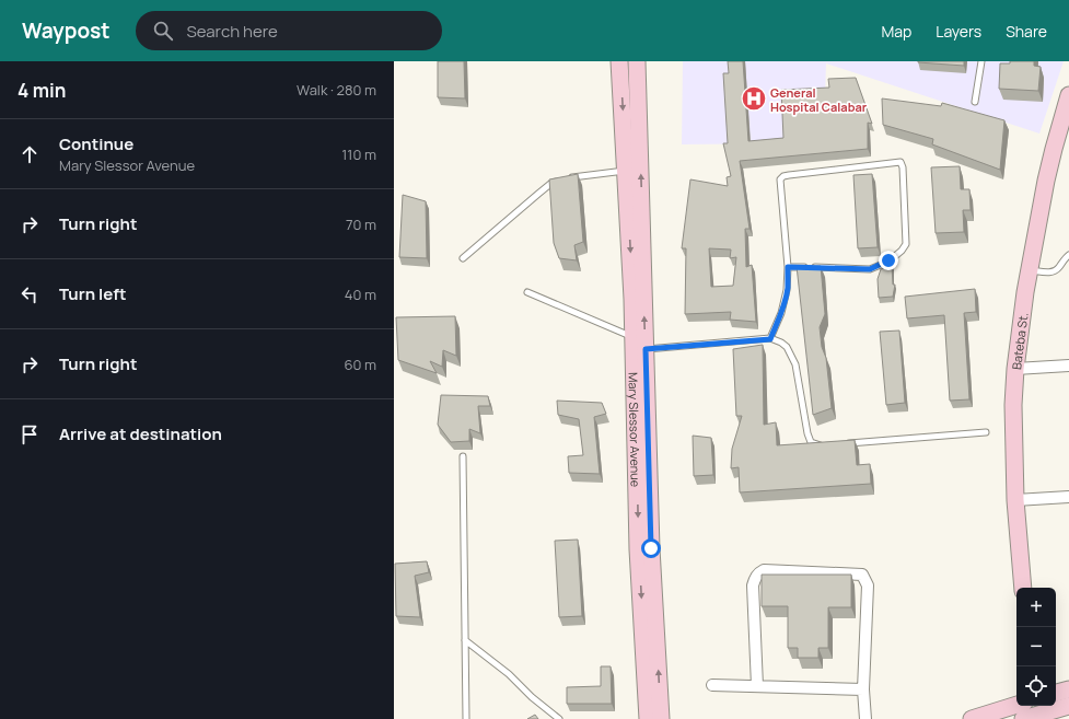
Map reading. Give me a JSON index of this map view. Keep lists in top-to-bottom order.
{
  "streets": {
    "main road": ["Bateba St.", "Mary Slessor Avenue"]
  },
  "places": {
    "hospital": ["General Hospital Calabar"]
  },
  "page": {
    "header": "Waypost",
    "search": "Search here",
    "nav": ["Map", "Layers", "Share"],
    "heading": ["4 min", "Walk · 280 m"],
    "list": [
      ["Continue", "Mary Slessor Avenue", "110 m"],
      ["Turn right", "70 m"],
      ["Turn left", "40 m"],
      ["Turn right", "60 m"],
      "Arrive at destination"
    ],
    "map_buttons": ["+", "−"]
  }
}
